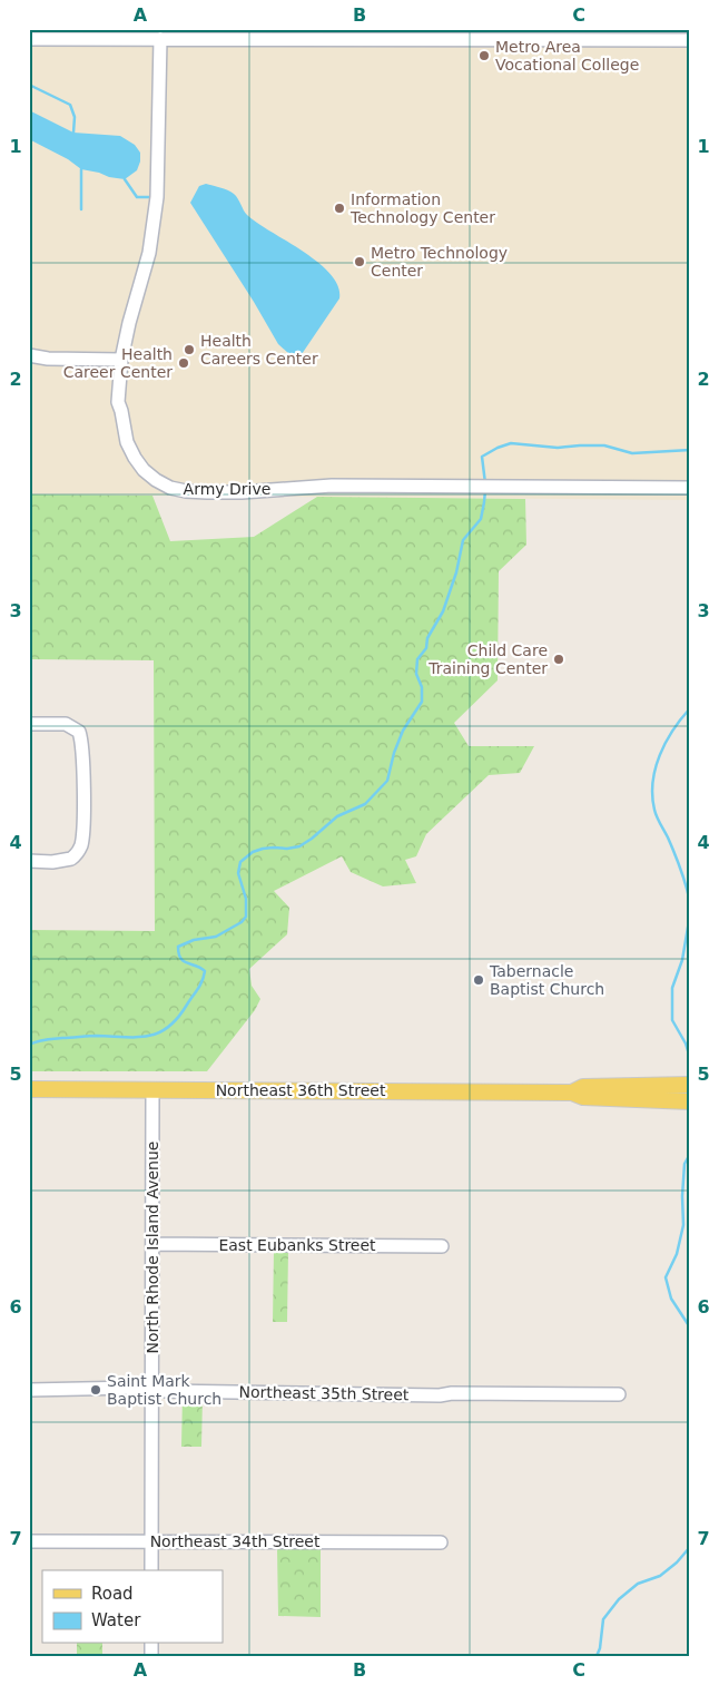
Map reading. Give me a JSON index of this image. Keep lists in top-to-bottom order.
{
  "streets": {
    "main road": ["Northeast 36th Street"],
    "street": [
      "Army Drive",
      "East Eubanks Street",
      "North Rhode Island Avenue",
      "Northeast 35th Street",
      "Northeast 34th Street"
    ]
  },
  "crossings": [
    ["Northeast 36th Street", "North Rhode Island Avenue"],
    ["East Eubanks Street", "North Rhode Island Avenue"],
    ["North Rhode Island Avenue", "Northeast 35th Street"],
    ["North Rhode Island Avenue", "Northeast 34th Street"]
  ],
  "places": [
    "Metro Area Vocational College",
    "Information Technology Center",
    "Metro Technology Center",
    "Health Careers Center",
    "Health Career Center",
    "Child Care Training Center",
    "Tabernacle Baptist Church",
    "Saint Mark Baptist Church"
  ],
  "legend": ["Road", "Water"],
  "grid": {
    "columns": ["A", "B", "C"],
    "rows": [
      "1",
      "2",
      "3",
      "4",
      "5",
      "6",
      "7"
    ]
  }
}
